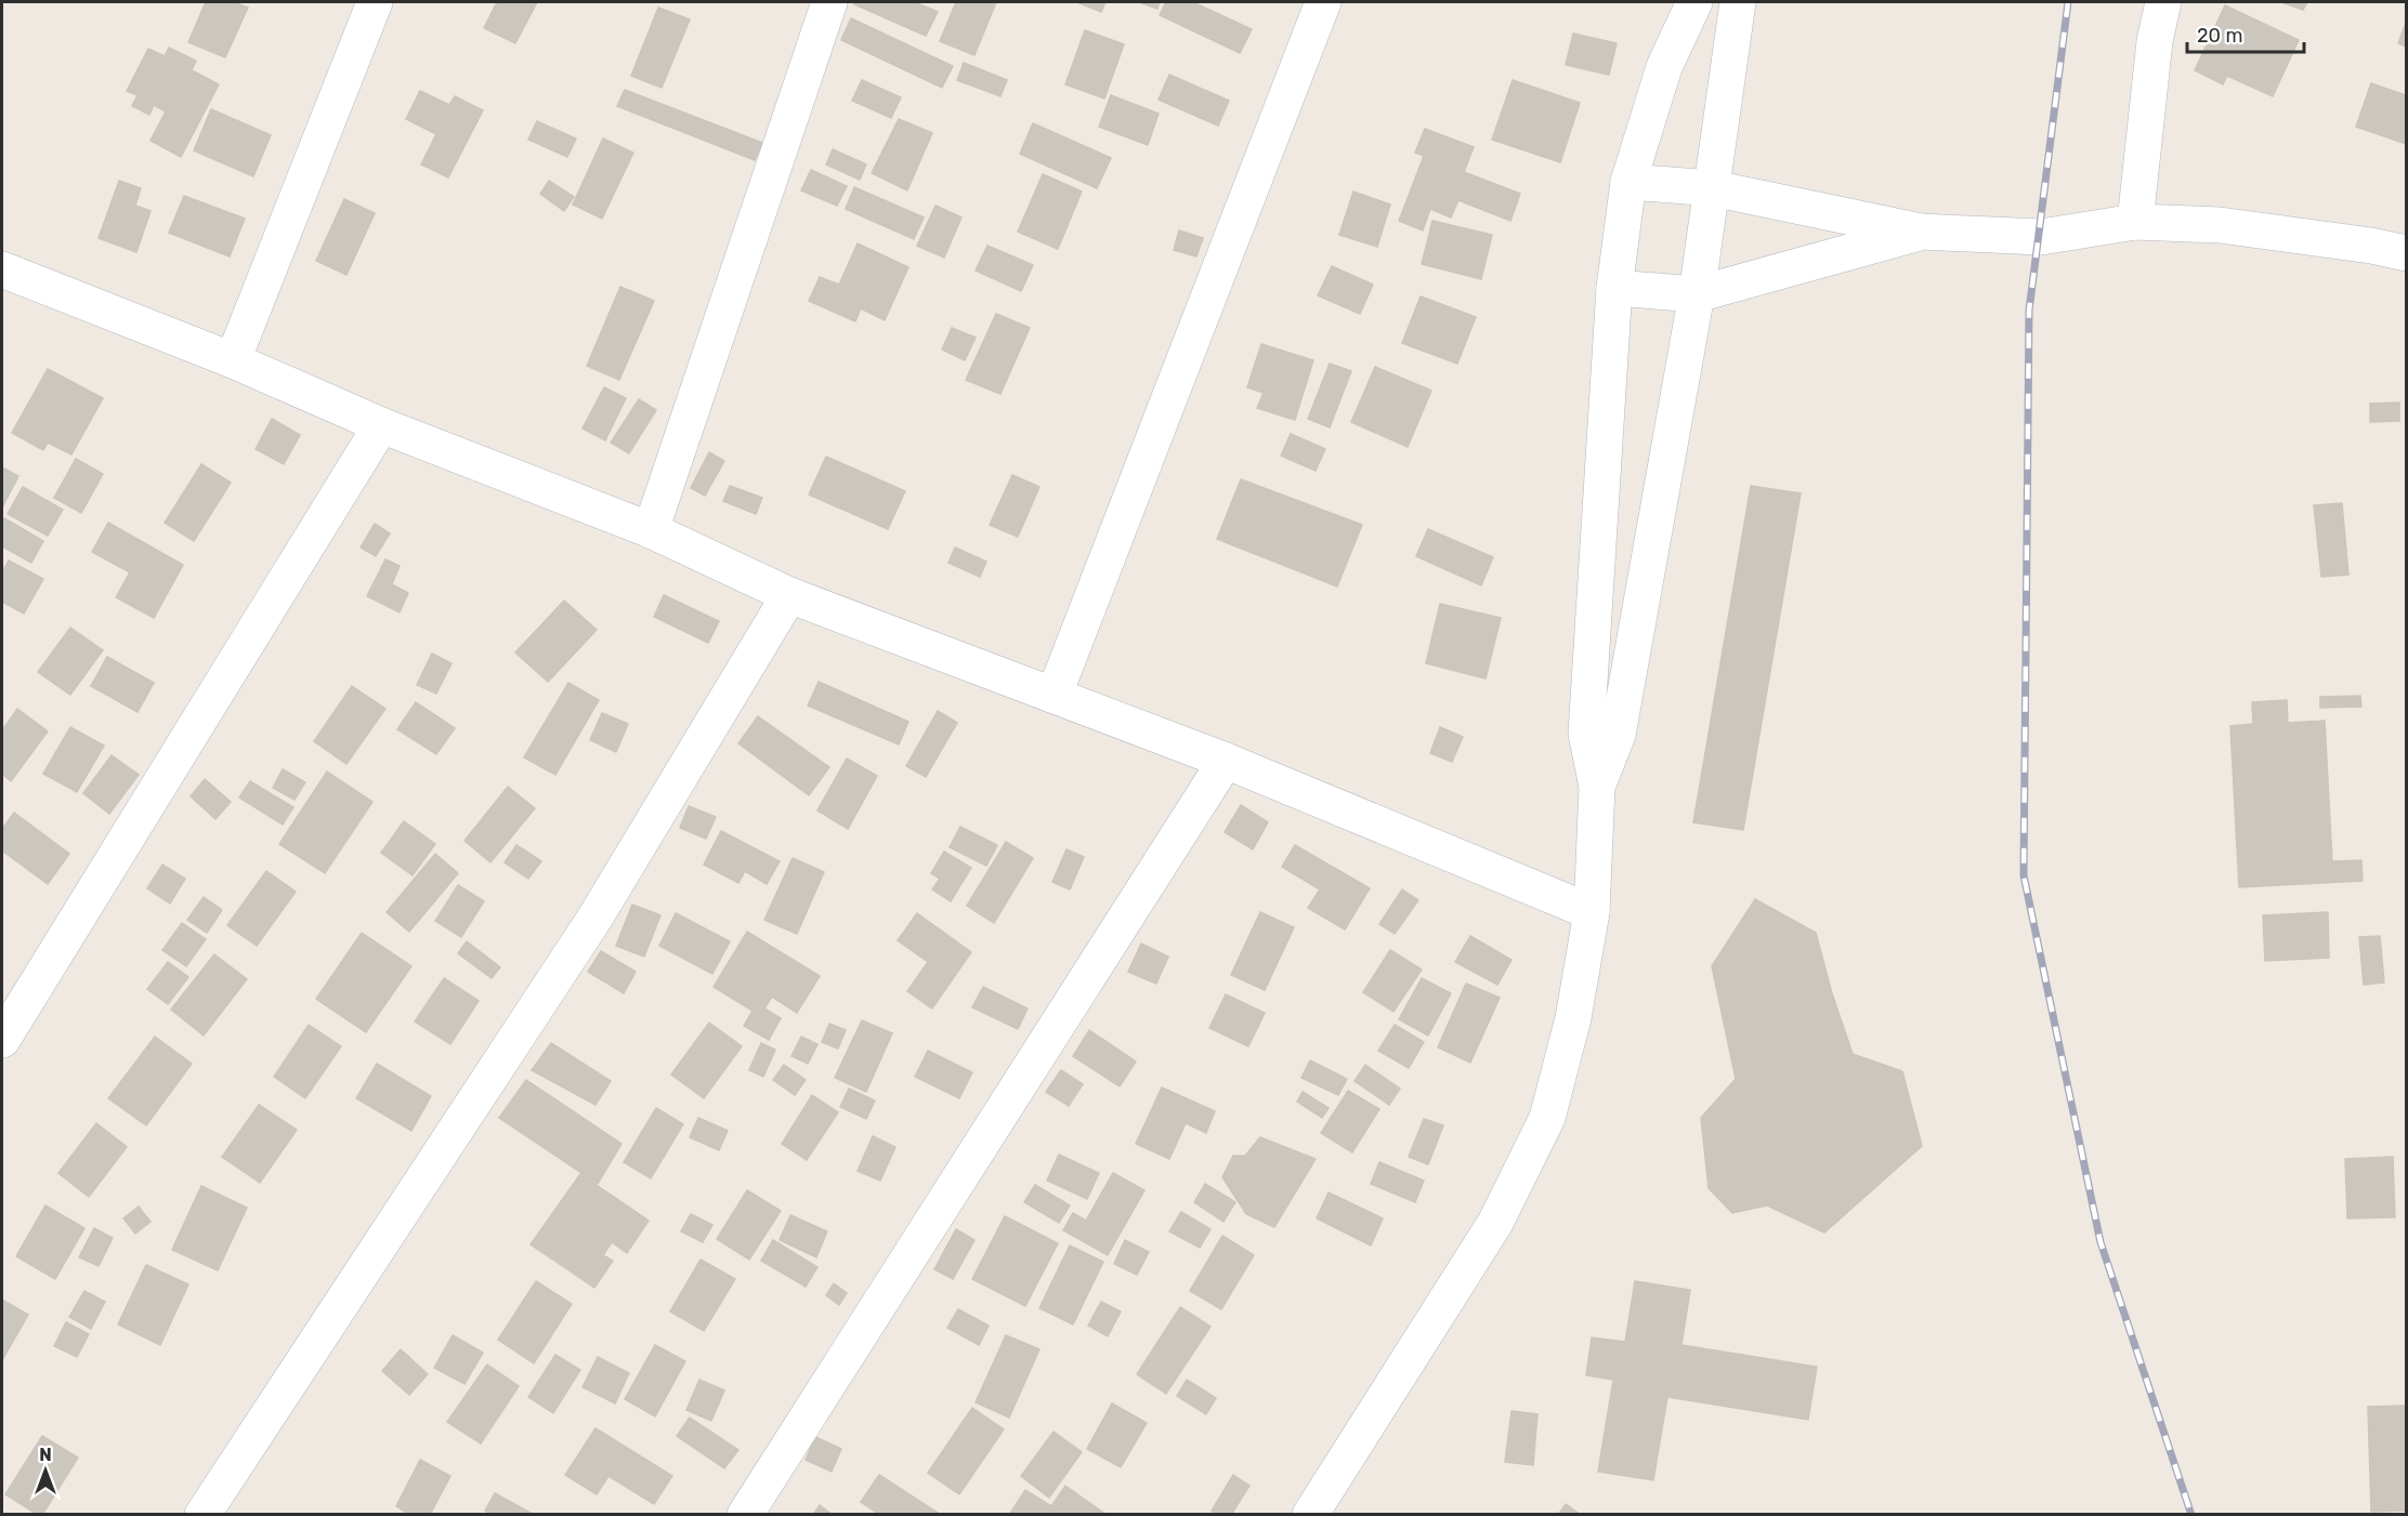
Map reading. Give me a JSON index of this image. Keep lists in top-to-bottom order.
{
  "scale_bar": "20 m",
  "north": "top"
}
